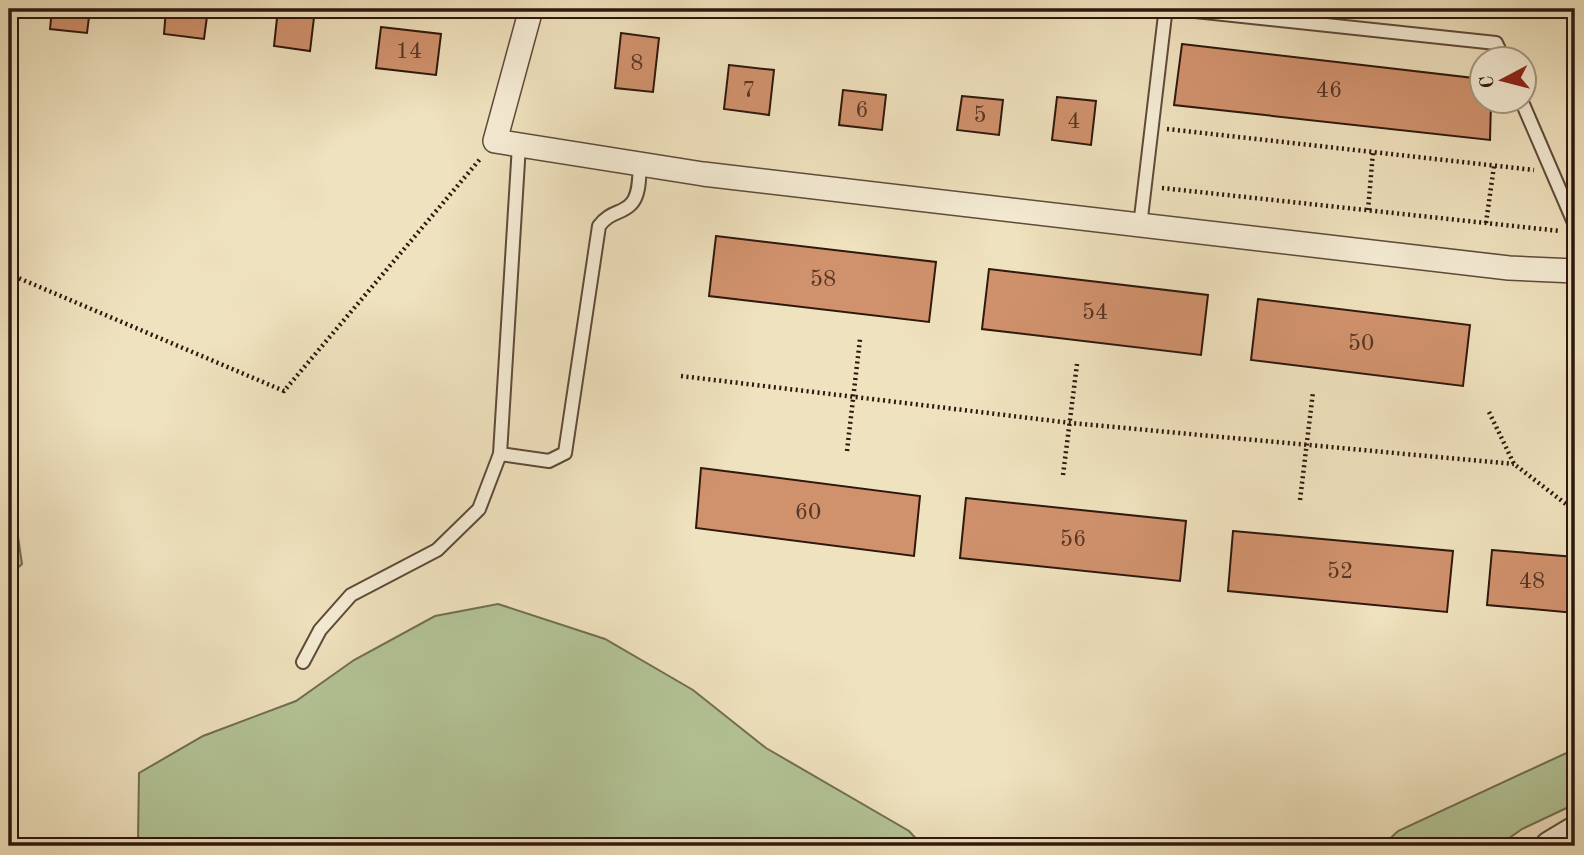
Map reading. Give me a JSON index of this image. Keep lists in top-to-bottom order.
{
  "house_numbers": [
    "14",
    "8",
    "7",
    "46",
    "6",
    "5",
    "4",
    "58",
    "54",
    "50",
    "60",
    "56",
    "52",
    "48"
  ],
  "north": "left"
}
